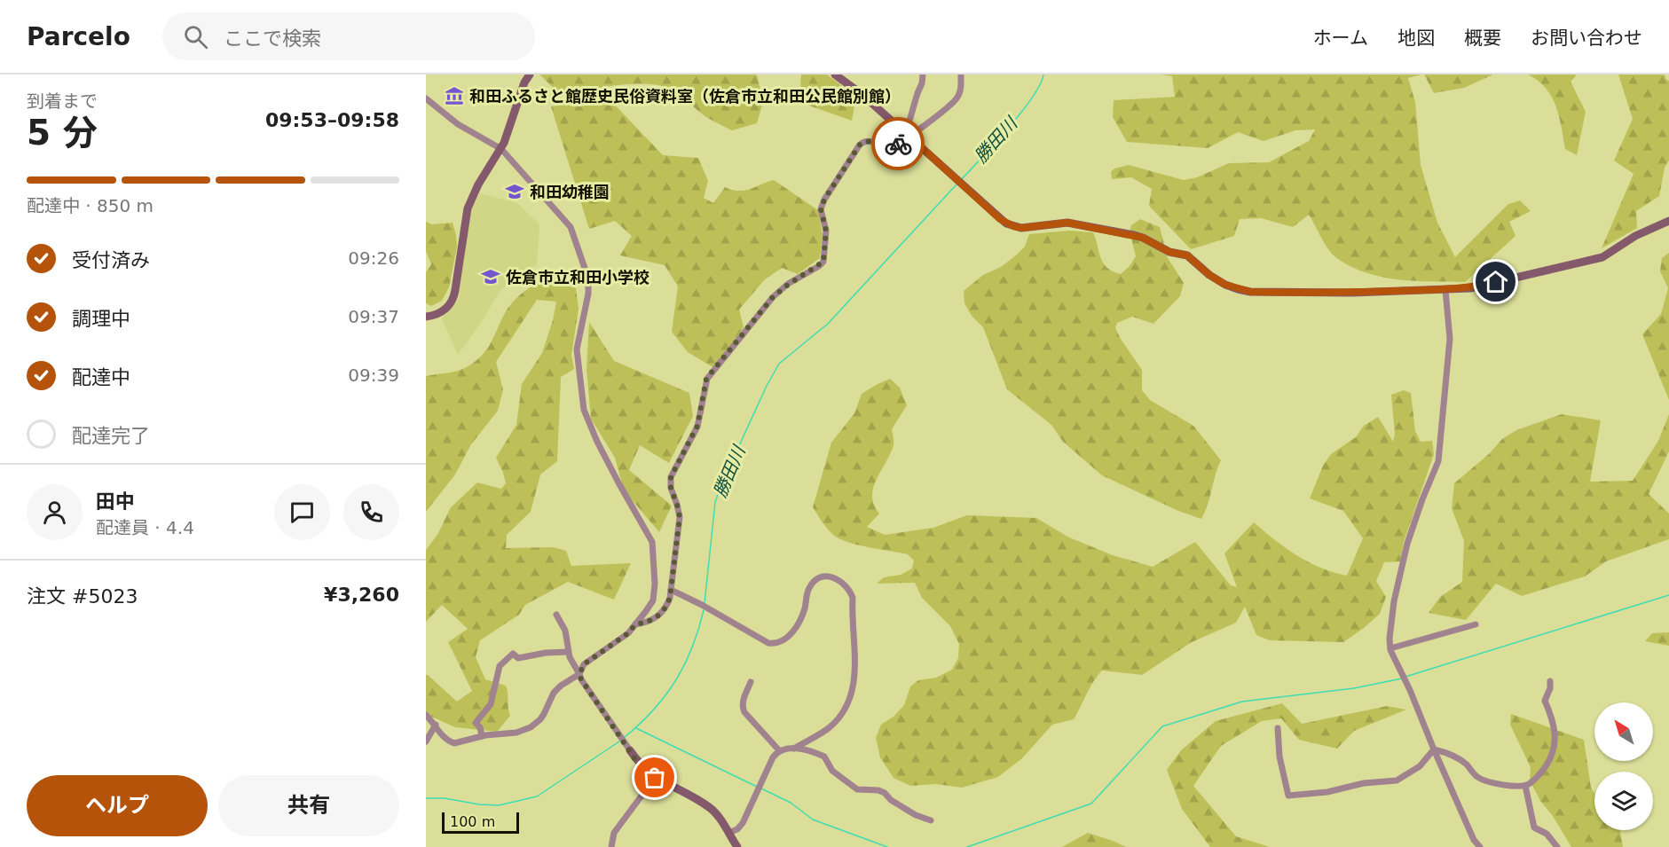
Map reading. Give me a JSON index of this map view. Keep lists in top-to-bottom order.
{
  "water": ["勝田川"],
  "places": {
    "museum": ["和田ふるさと館歴史民俗資料室（佐倉市立和田公民館別館）"],
    "school or university": ["和田幼稚園", "佐倉市立和田小学校"]
  },
  "scale_bar": "100 m",
  "north": "top left",
  "page": {
    "header": "Parcelo",
    "search": "ここで検索",
    "nav": [
      "ホーム",
      "地図",
      "概要",
      "お問い合わせ"
    ],
    "heading": ["5 分", "到着まで", "09:53–09:58"],
    "panel": [
      "田中",
      "配達員 · 4.4",
      "注文 #5023",
      "¥3,260"
    ],
    "bar": "配達中 · 850 m",
    "list": [
      ["受付済み", "09:26"],
      ["調理中", "09:37"],
      ["配達中", "09:39"],
      "配達完了"
    ],
    "buttons": ["ヘルプ", "共有"],
    "scale": "100 m"
  }
}
